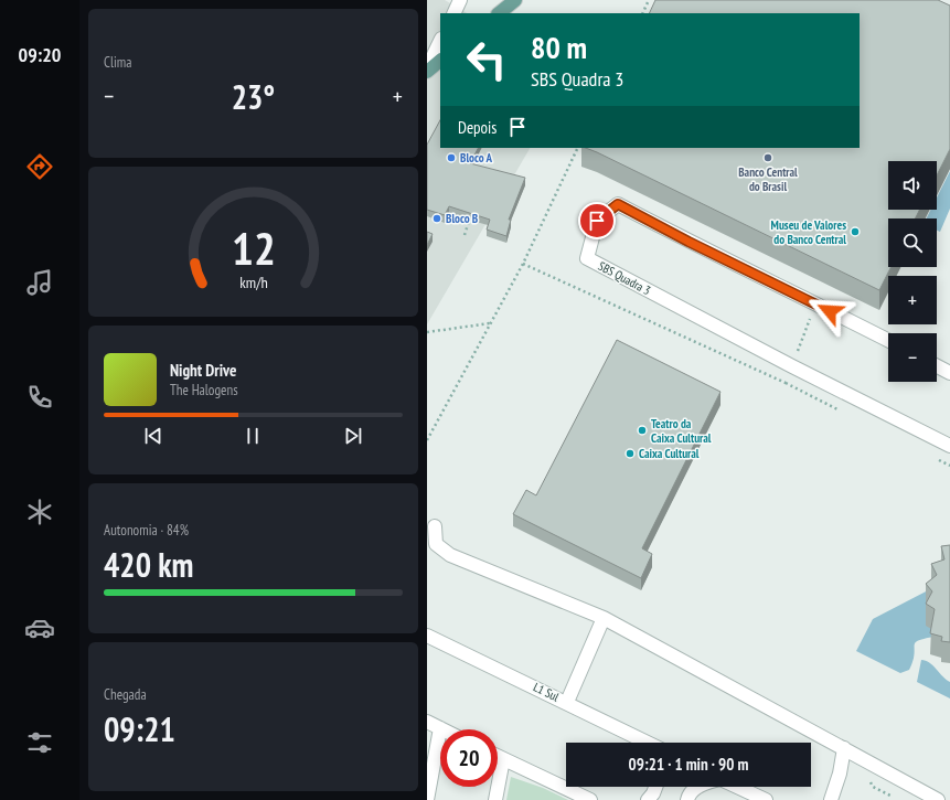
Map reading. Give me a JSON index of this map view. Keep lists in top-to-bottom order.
{
  "streets": {
    "street": ["SBS Quadra 3", "L1 Sul"]
  },
  "places": [
    "Bloco A",
    "Banco Central do Brasil",
    "Bloco B",
    "Museu de Valores do Banco Central",
    "Teatro da Caixa Cultural",
    "Caixa Cultural"
  ],
  "page": {
    "tabs": "09:20",
    "tile": [
      "Clima",
      ["Autonomia · 84%", "420 km"],
      ["Chegada", "09:21"]
    ],
    "turn": ["80 m", "SBS Quadra 3"],
    "heat": ["−", "23°", "+"],
    "then": "Depois",
    "map_buttons": ["+", "−"],
    "song": ["Night Drive", "The Halogens"],
    "limit": "20",
    "trip": "09:21 · 1 min · 90 m",
    "gauge": ["12", "km/h"]
  }
}
